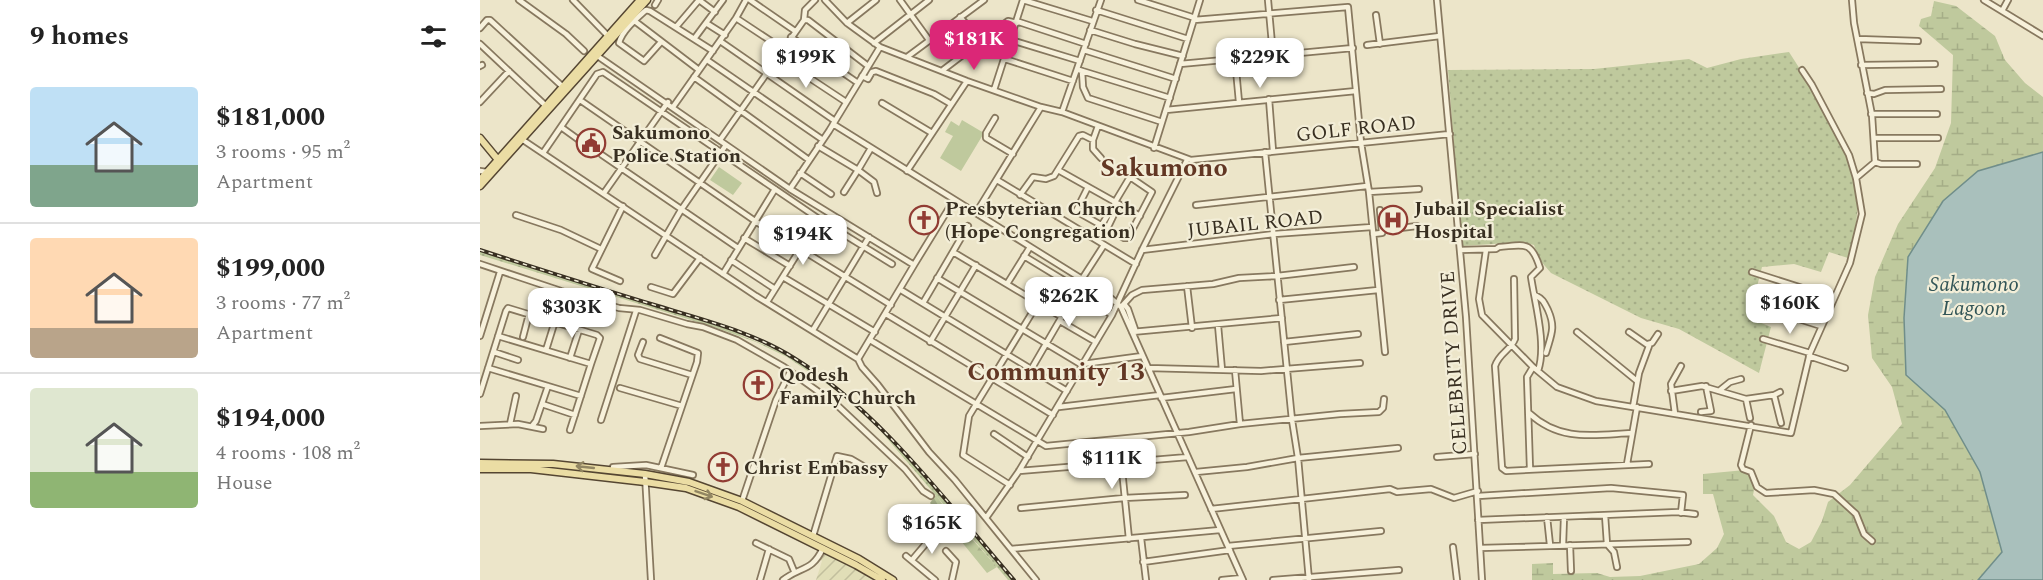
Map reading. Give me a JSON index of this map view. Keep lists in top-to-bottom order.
{
  "streets": {
    "street": ["GOLF ROAD", "JUBAIL ROAD", "CELEBRITY DRIVE"]
  },
  "crossings": [
    ["GOLF ROAD", "CELEBRITY DRIVE"]
  ],
  "districts": ["Sakumono", "Community 13"],
  "water": ["Sakumono Lagoon"],
  "places": {
    "public building": ["Sakumono Police Station"],
    "church": ["Presbyterian Church (Hope Congregation)", "Qodesh Family Church", "Christ Embassy"],
    "hospital": ["Jubail Specialist Hospital"]
  },
  "page": {
    "heading": "9 homes",
    "price": [
      "$181K",
      "$199K",
      "$229K",
      "$194K",
      "$262K",
      "$160K",
      "$303K",
      "$111K",
      "$165K"
    ],
    "list": [
      {
        "name": "$181,000",
        "note": "3 rooms · 95 m² · Apartment"
      },
      {
        "name": "$199,000",
        "note": "3 rooms · 77 m² · Apartment"
      },
      {
        "name": "$194,000",
        "note": "4 rooms · 108 m² · House"
      }
    ]
  }
}
